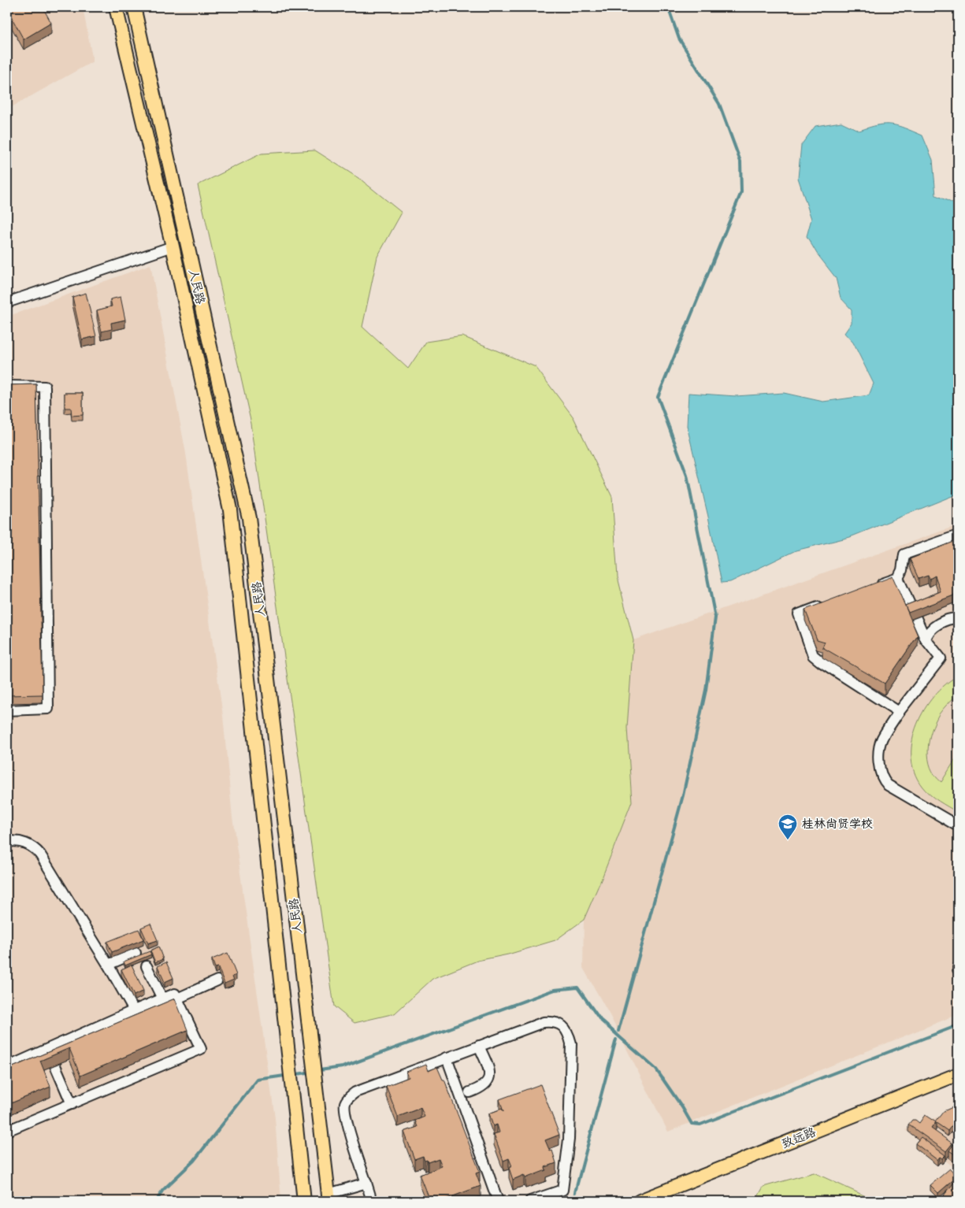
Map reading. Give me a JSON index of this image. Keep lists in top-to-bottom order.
{
  "streets": {
    "main road": ["人民路", "致远路"]
  },
  "places": {
    "school or university": ["桂林尚贤学校"]
  }
}
